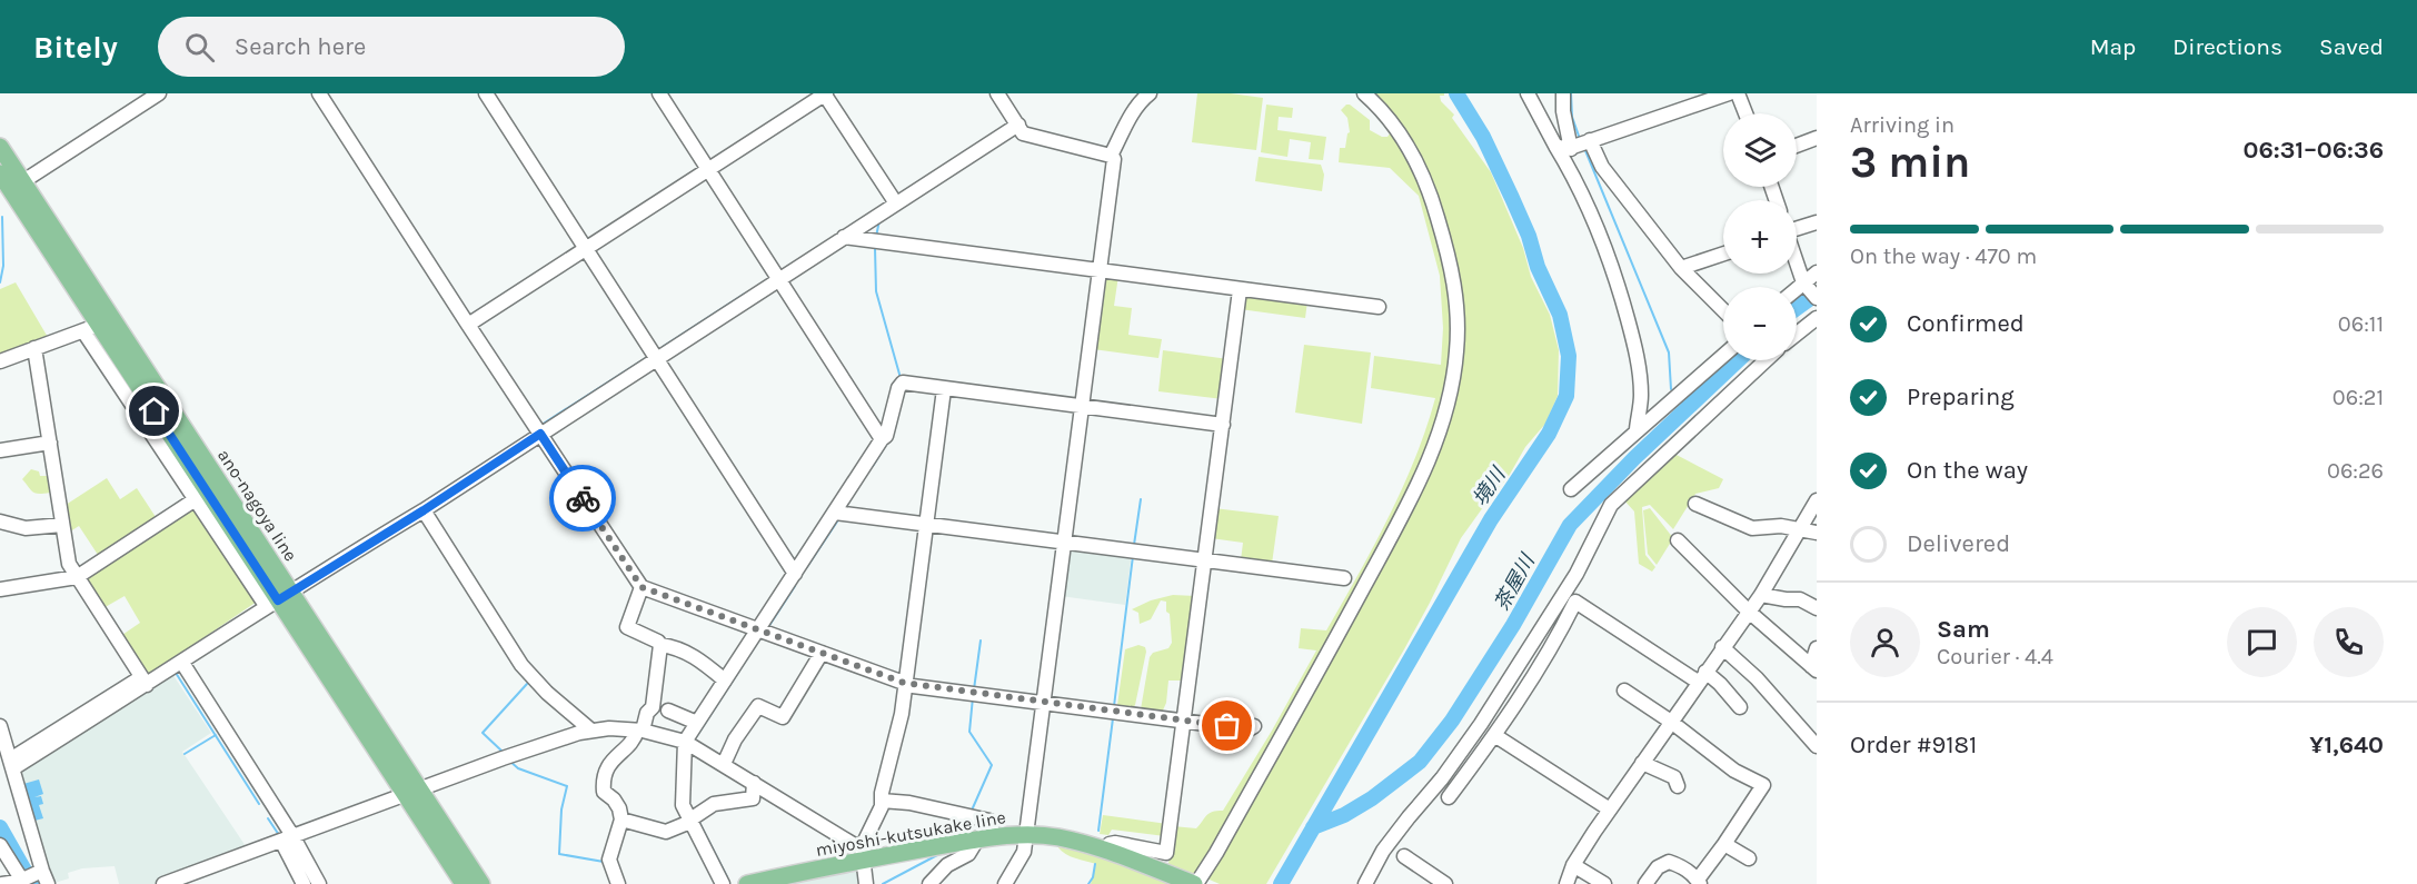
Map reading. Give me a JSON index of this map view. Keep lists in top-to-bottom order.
{
  "streets": {
    "main road": ["ano-nagoya line", "miyoshi-kutsukake line"]
  },
  "water": ["境川", "茶屋川"],
  "page": {
    "header": "Bitely",
    "search": "Search here",
    "nav": ["Map", "Directions", "Saved"],
    "heading": ["3 min", "Arriving in", "06:31–06:36"],
    "panel": [
      "Sam",
      "Courier · 4.4",
      "Order #9181",
      "¥1,640"
    ],
    "map_buttons": ["+", "−"],
    "bar": "On the way · 470 m",
    "list": [
      ["Confirmed", "06:11"],
      ["Preparing", "06:21"],
      ["On the way", "06:26"],
      "Delivered"
    ]
  }
}
